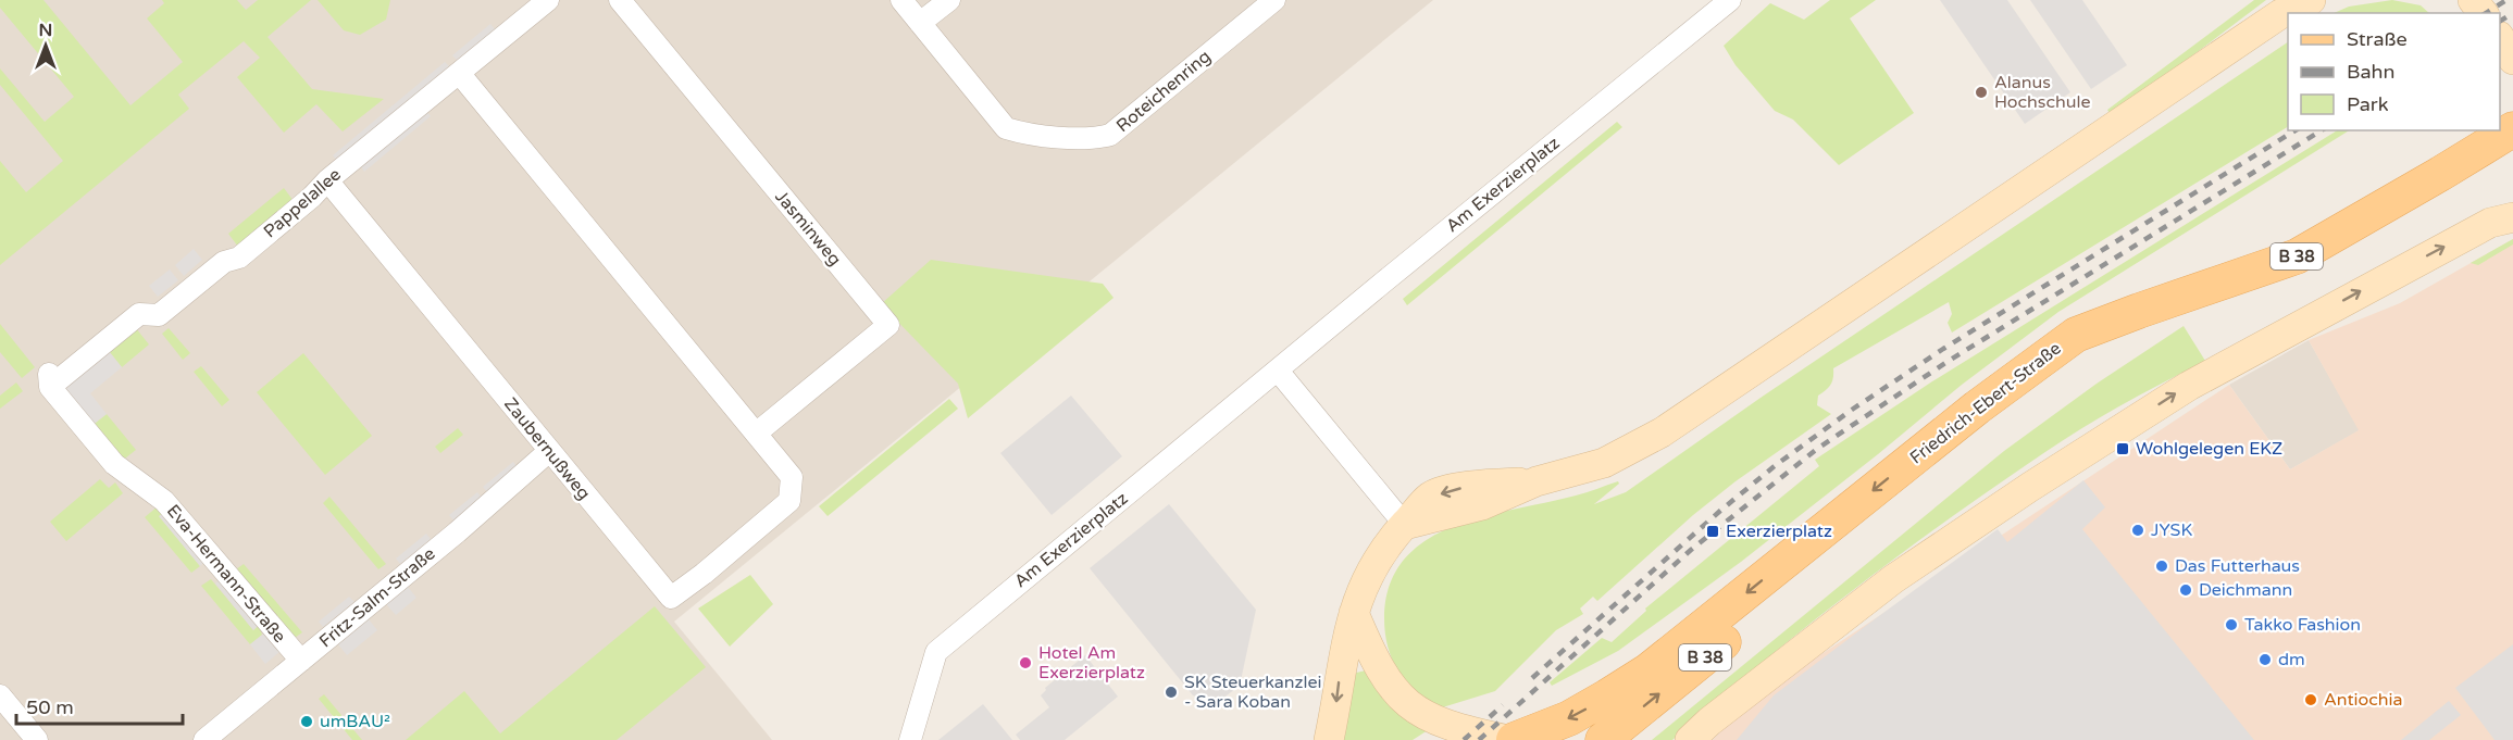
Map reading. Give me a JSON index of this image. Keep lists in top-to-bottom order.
{
  "streets": {
    "main road": ["B 38", "Friedrich-Ebert-Straße"],
    "street": [
      "Roteichenring",
      "Am Exerzierplatz",
      "Pappelallee",
      "Jasminweg",
      "Zaubernußweg",
      "Eva-Hermann-Straße",
      "Fritz-Salm-Straße"
    ]
  },
  "crossings": [
    ["Pappelallee", "Zaubernußweg"],
    ["Pappelallee", "Eva-Hermann-Straße"],
    ["Jasminweg", "Zaubernußweg"],
    ["Zaubernußweg", "Fritz-Salm-Straße"],
    ["Eva-Hermann-Straße", "Fritz-Salm-Straße"]
  ],
  "places": {
    "other": [
      "Alanus Hochschule",
      "JYSK",
      "Das Futterhaus",
      "Deichmann",
      "Takko Fashion",
      "dm",
      "Hotel Am Exerzierplatz",
      "SK Steuerkanzlei - Sara Koban",
      "Antiochia",
      "umBAU²"
    ],
    "transit": ["Wohlgelegen EKZ", "Exerzierplatz"]
  },
  "legend": ["Straße", "Bahn", "Park"],
  "scale_bar": "50 m",
  "north": "top"
}
